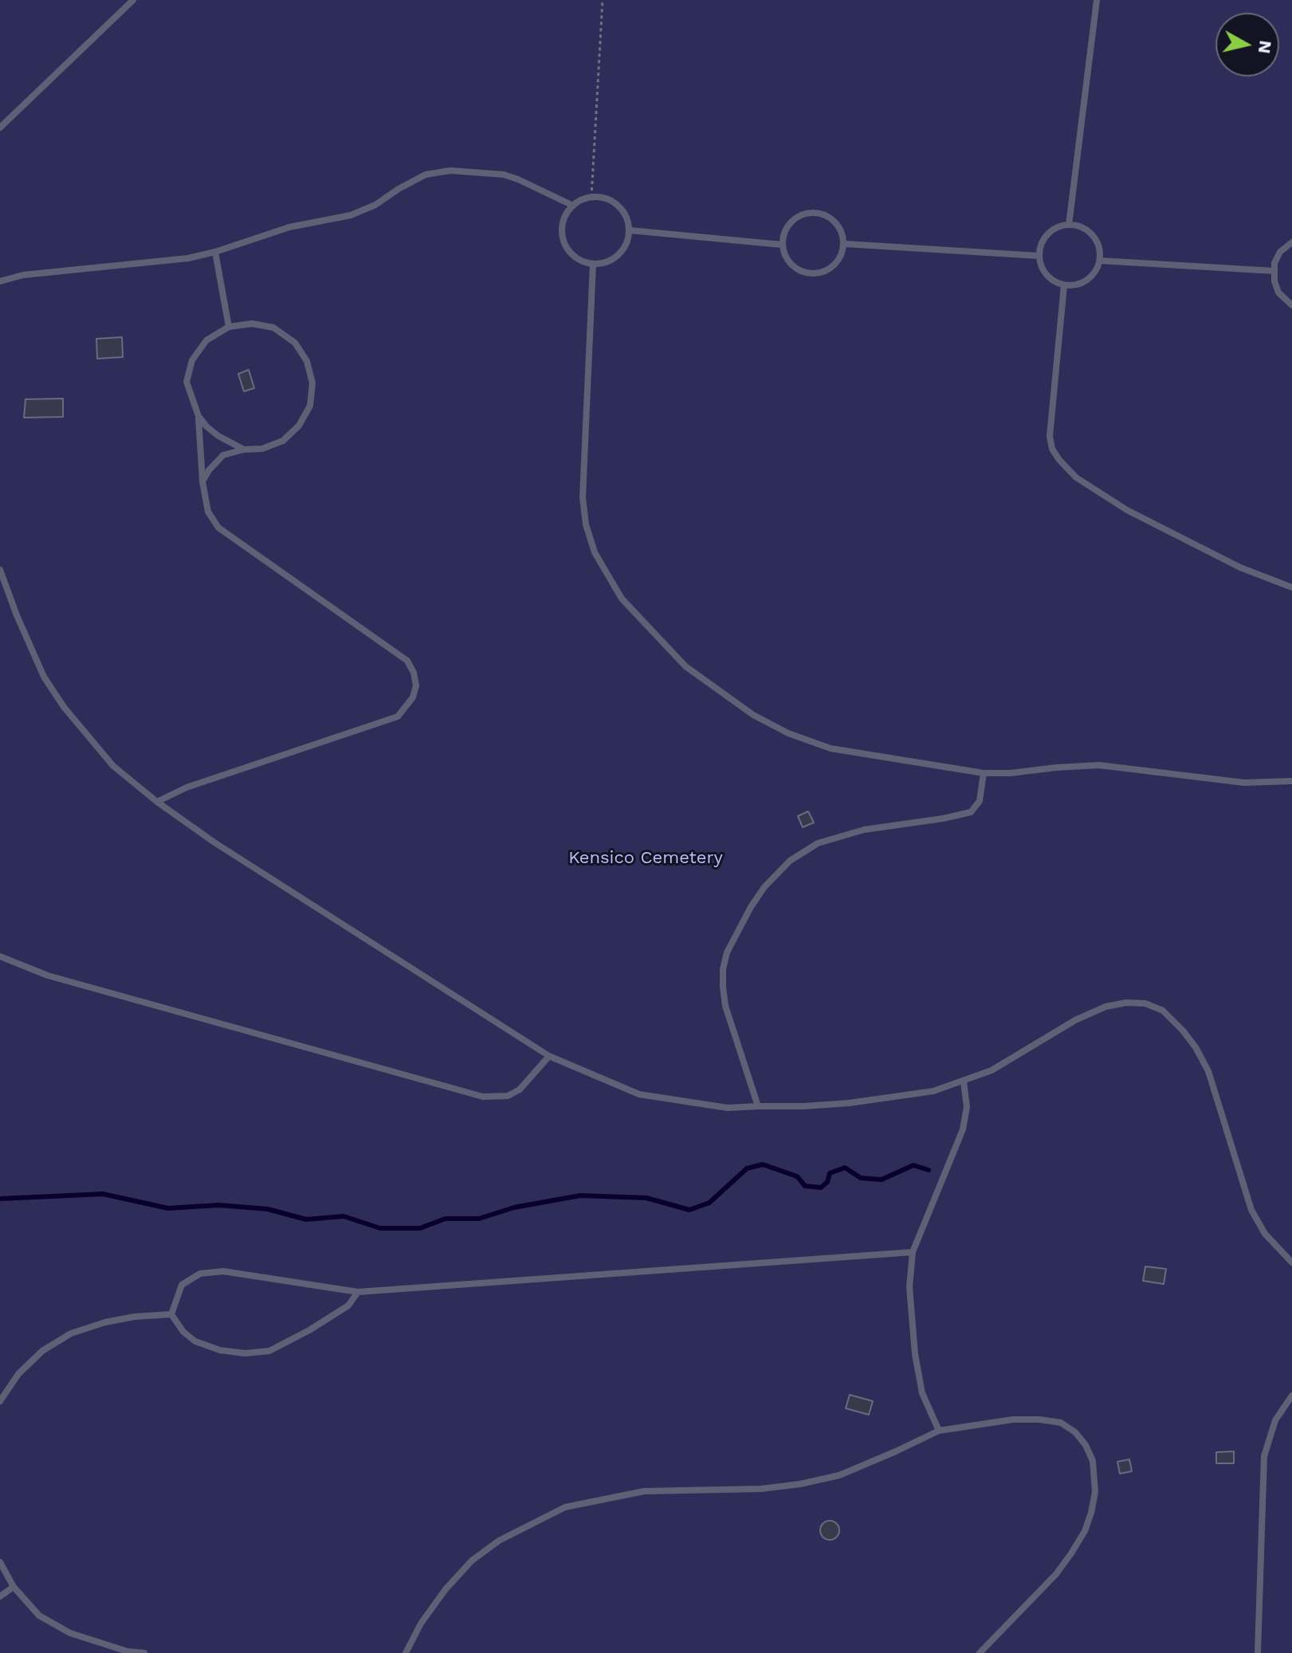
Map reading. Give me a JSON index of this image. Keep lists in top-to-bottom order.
{
  "parks": ["Kensico Cemetery"],
  "north": "right"
}
